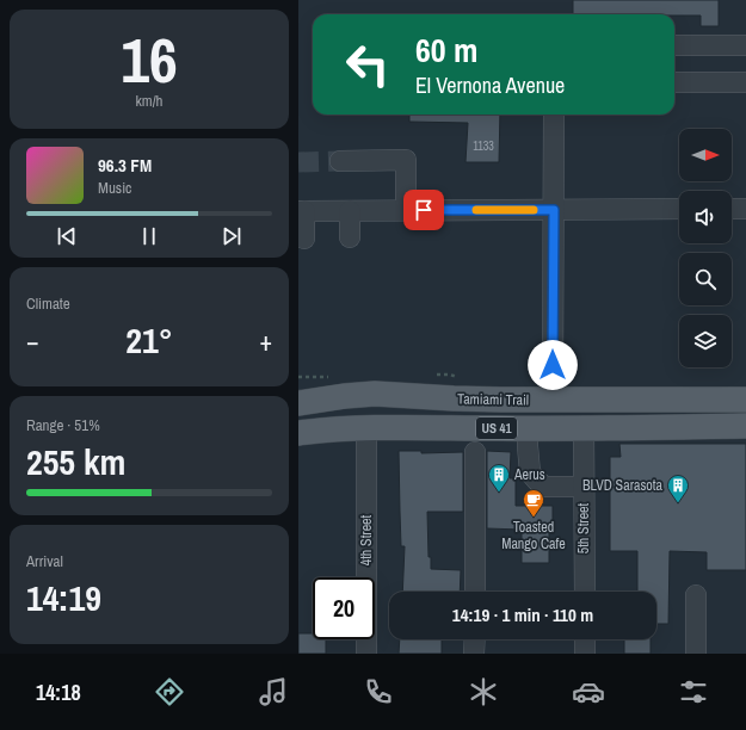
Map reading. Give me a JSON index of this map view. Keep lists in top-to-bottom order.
{
  "streets": {
    "main road": ["Tamiami Trail", "US 41"],
    "street": ["5th Street", "4th Street"]
  },
  "crossings": [
    ["Tamiami Trail", "5th Street"],
    ["Tamiami Trail", "4th Street"]
  ],
  "places": {
    "building": ["Aerus", "BLVD Sarasota"],
    "cafe": ["Toasted Mango Cafe"]
  },
  "house_numbers": ["1133"],
  "north": "right",
  "page": {
    "tile": [
      ["16", "km/h"],
      "Climate",
      ["Range · 51%", "255 km"],
      ["Arrival", "14:19"]
    ],
    "turn": ["60 m", "El Vernona Avenue"],
    "song": ["96.3 FM", "Music"],
    "heat": ["−", "21°", "+"],
    "limit": "20",
    "trip": "14:19 · 1 min · 110 m",
    "tabs": "14:18"
  }
}
